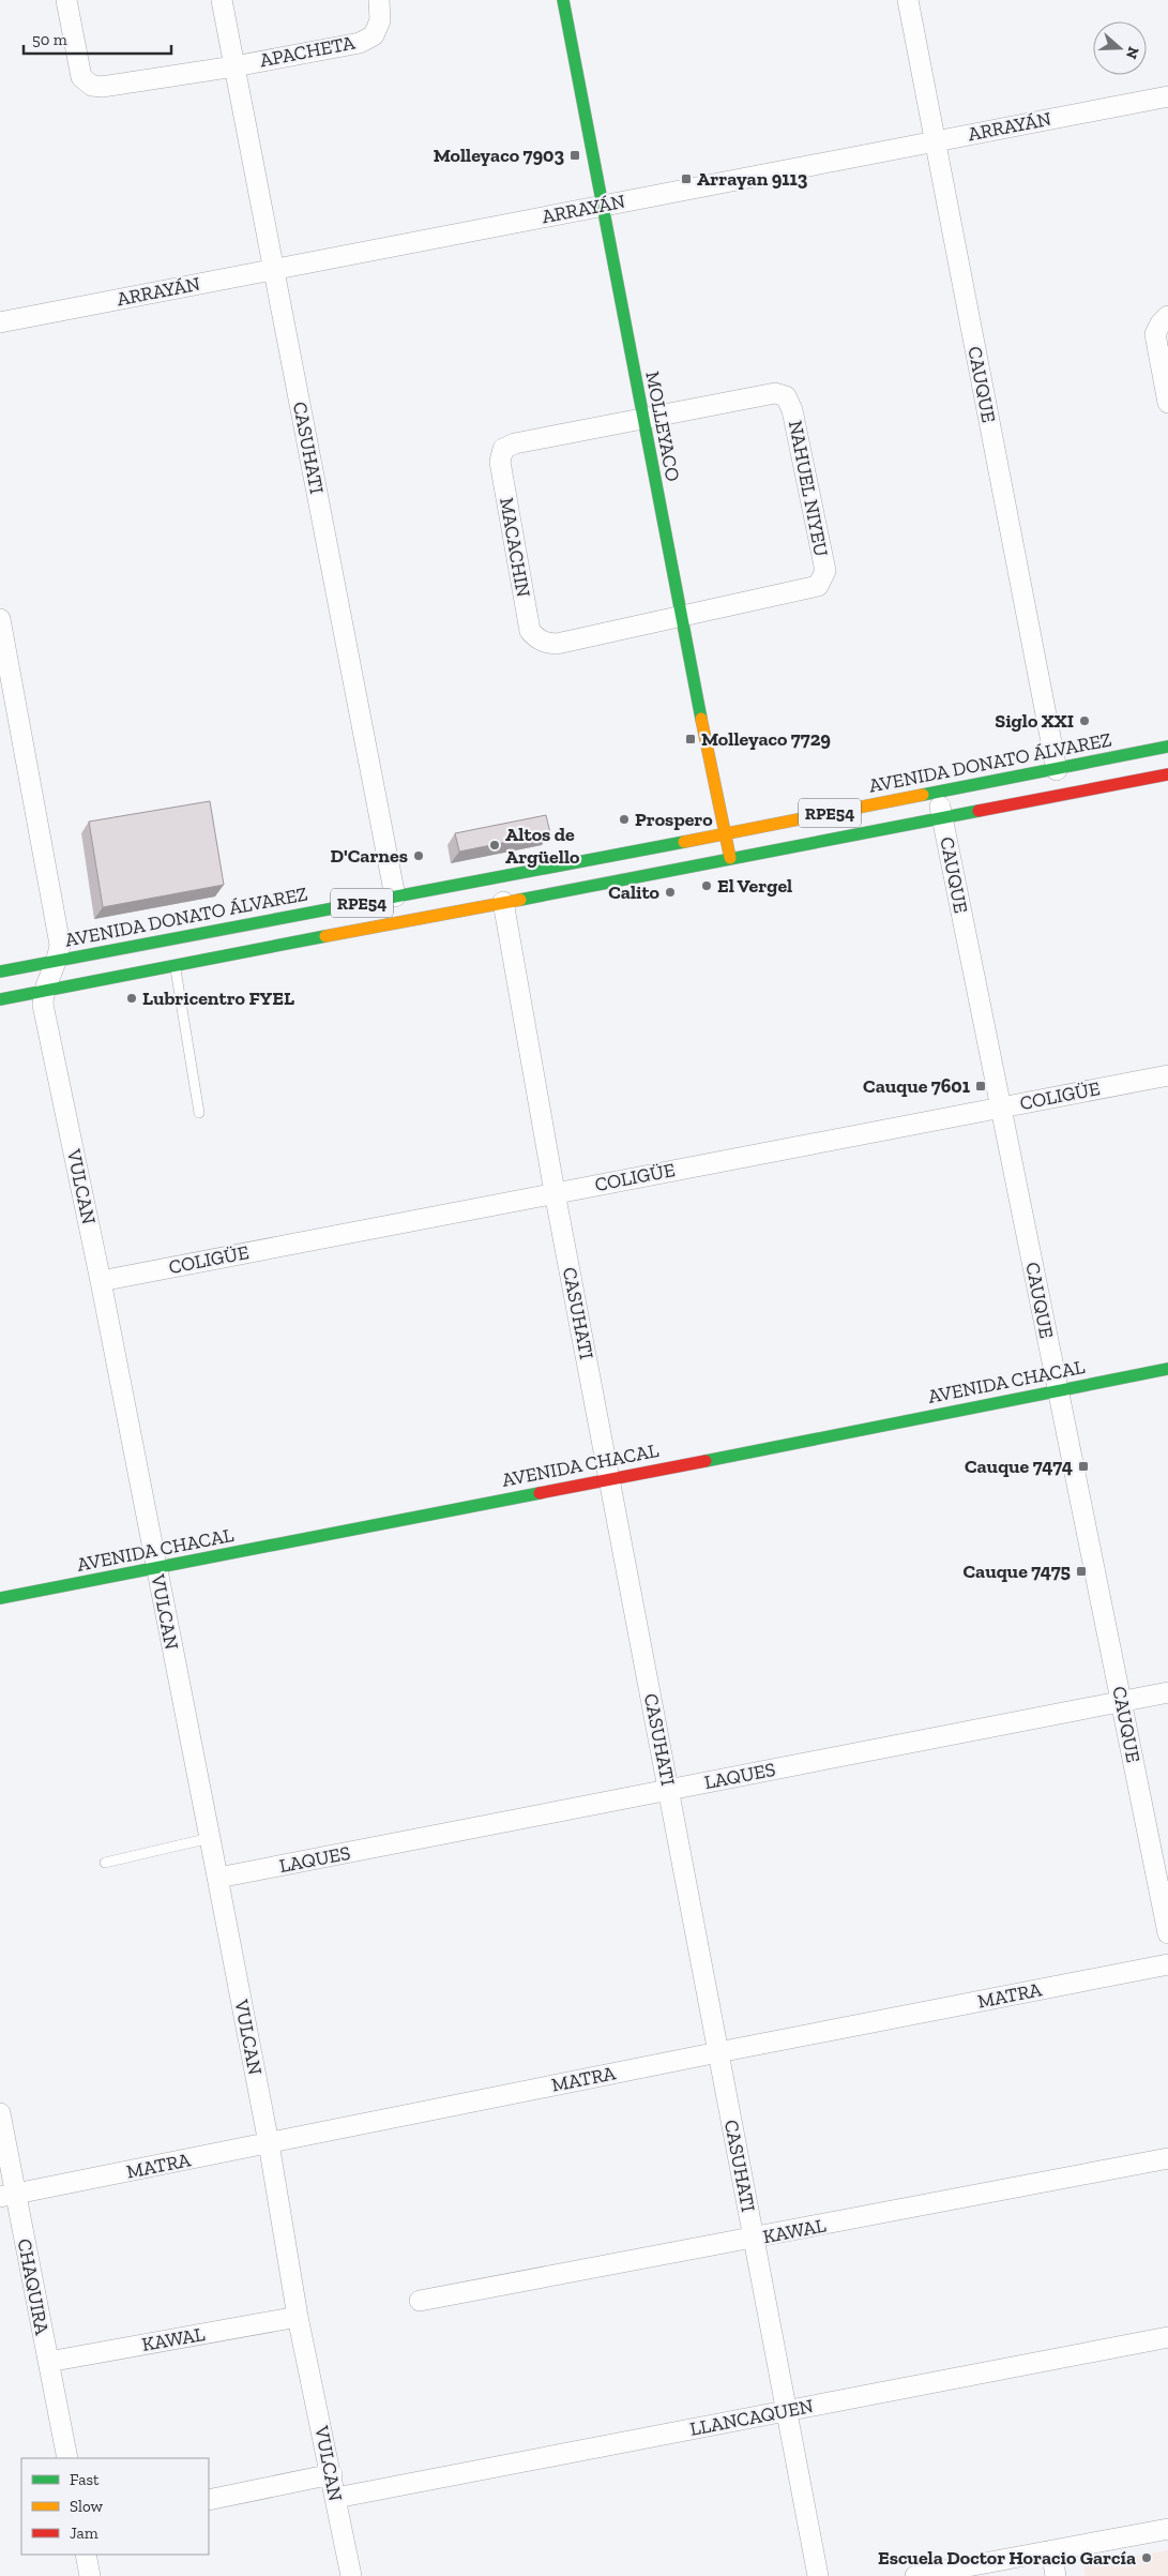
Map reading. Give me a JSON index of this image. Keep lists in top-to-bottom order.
{
  "streets": {
    "main road": [
      "MOLLEYACO",
      "AVENIDA DONATO ÁLVAREZ",
      "RPE54",
      "AVENIDA CHACAL"
    ],
    "street": [
      "APACHETA",
      "ARRAYÁN",
      "CAUQUE",
      "CASUHATI",
      "NAHUEL NIYEU",
      "MACACHIN",
      "COLIGÜE",
      "VULCAN",
      "LAQUES",
      "MATRA",
      "KAWAL",
      "CHAQUIRA",
      "LLANCAQUEN"
    ]
  },
  "crossings": [
    ["APACHETA", "CASUHATI"],
    ["ARRAYÁN", "CAUQUE"],
    ["ARRAYÁN", "MOLLEYACO"],
    ["ARRAYÁN", "CASUHATI"],
    ["CAUQUE", "AVENIDA DONATO ÁLVAREZ"],
    ["CAUQUE", "RPE54"],
    ["CAUQUE", "COLIGÜE"],
    ["CAUQUE", "AVENIDA CHACAL"],
    ["CAUQUE", "LAQUES"],
    ["MOLLEYACO", "NAHUEL NIYEU"],
    ["MOLLEYACO", "MACACHIN"],
    ["MOLLEYACO", "AVENIDA DONATO ÁLVAREZ"],
    ["MOLLEYACO", "RPE54"],
    ["CASUHATI", "AVENIDA DONATO ÁLVAREZ"],
    ["CASUHATI", "RPE54"],
    ["CASUHATI", "COLIGÜE"],
    ["CASUHATI", "AVENIDA CHACAL"],
    ["CASUHATI", "LAQUES"],
    ["CASUHATI", "MATRA"],
    ["CASUHATI", "KAWAL"],
    ["CASUHATI", "LLANCAQUEN"],
    ["NAHUEL NIYEU", "MACACHIN"],
    ["RPE54", "VULCAN"],
    ["COLIGÜE", "VULCAN"],
    ["VULCAN", "AVENIDA CHACAL"],
    ["VULCAN", "LAQUES"],
    ["VULCAN", "MATRA"],
    ["VULCAN", "KAWAL"],
    ["VULCAN", "LLANCAQUEN"],
    ["MATRA", "CHAQUIRA"],
    ["KAWAL", "CHAQUIRA"]
  ],
  "places": {
    "transit": [
      "Molleyaco 7903",
      "Arrayan 9113",
      "Molleyaco 7729",
      "Cauque 7601",
      "Cauque 7474",
      "Cauque 7475"
    ],
    "other": [
      "Siglo XXI",
      "Prospero",
      "Altos de Argüello",
      "D'Carnes",
      "El Vergel",
      "Calito",
      "Lubricentro FYEL",
      "Escuela Doctor Horacio García"
    ]
  },
  "legend": ["Fast", "Slow", "Jam"],
  "scale_bar": "50 m",
  "north": "right"
}
